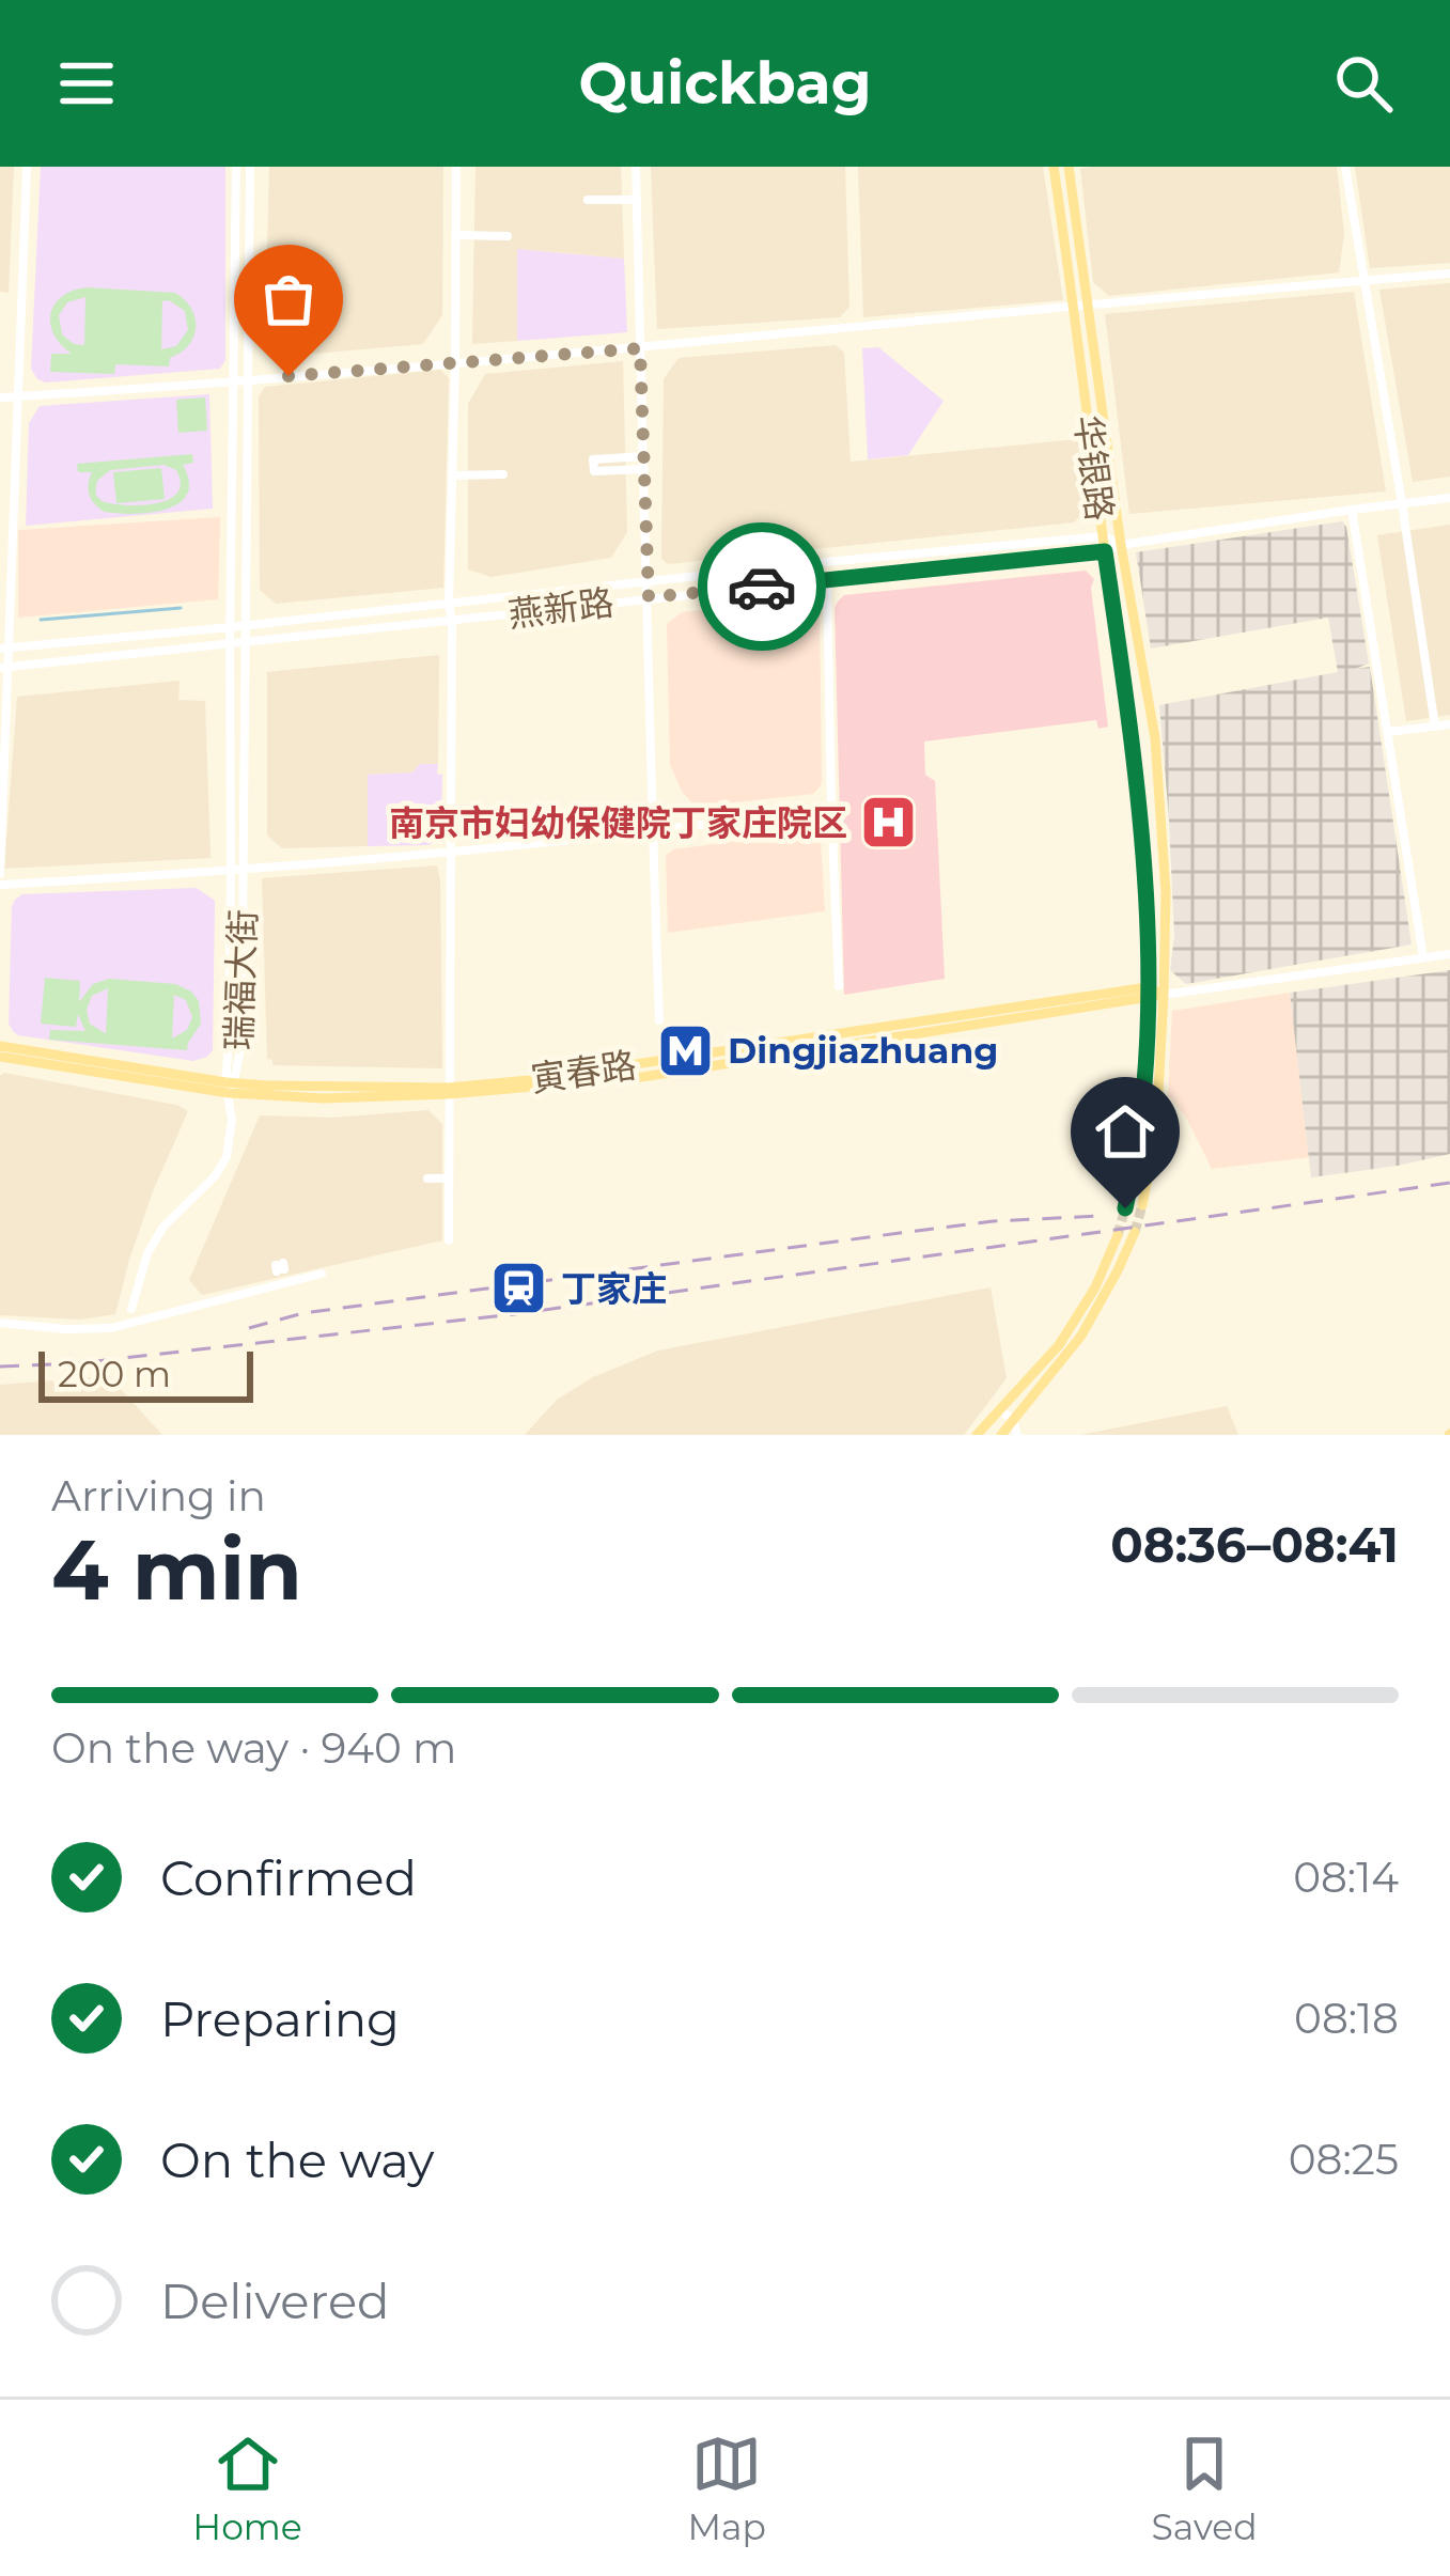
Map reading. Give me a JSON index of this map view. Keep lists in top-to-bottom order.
{
  "streets": {
    "main road": ["华银路", "寅春路"],
    "street": ["燕新路", "瑞福大街"]
  },
  "crossings": [
    ["华银路", "燕新路"],
    ["华银路", "寅春路"],
    ["燕新路", "瑞福大街"],
    ["瑞福大街", "寅春路"]
  ],
  "places": {
    "hospital": ["南京市妇幼保健院丁家庄院区"],
    "metro station": ["Dingjiazhuang"],
    "station": ["丁家庄"]
  },
  "scale_bar": "200 m",
  "page": {
    "header": "Quickbag",
    "scale": "200 m",
    "heading": ["4 min", "Arriving in", "08:36–08:41"],
    "bar": "On the way · 940 m",
    "list": [
      ["Confirmed", "08:14"],
      ["Preparing", "08:18"],
      ["On the way", "08:25"],
      "Delivered"
    ],
    "tabs": ["Home", "Map", "Saved"]
  }
}
